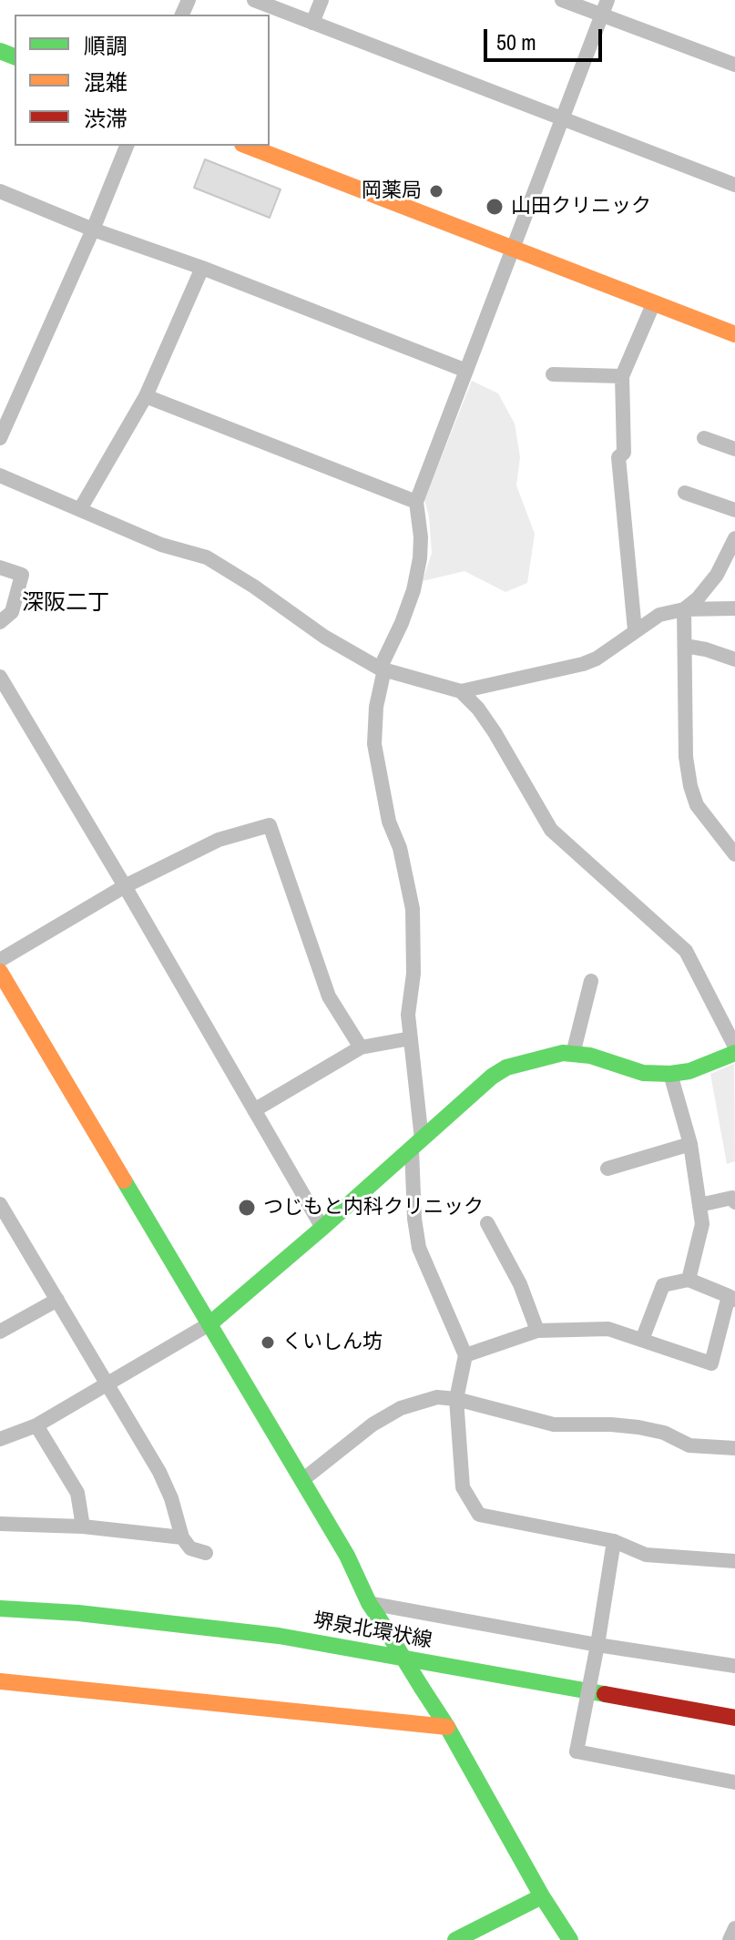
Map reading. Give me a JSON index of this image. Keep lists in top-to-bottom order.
{
  "streets": {
    "street": ["堺泉北環状線"]
  },
  "districts": ["深阪二丁"],
  "places": [
    "岡薬局",
    "山田クリニック",
    "つじもと内科クリニック",
    "くいしん坊"
  ],
  "legend": ["順調", "混雑", "渋滞"],
  "scale_bar": "50 m"
}
